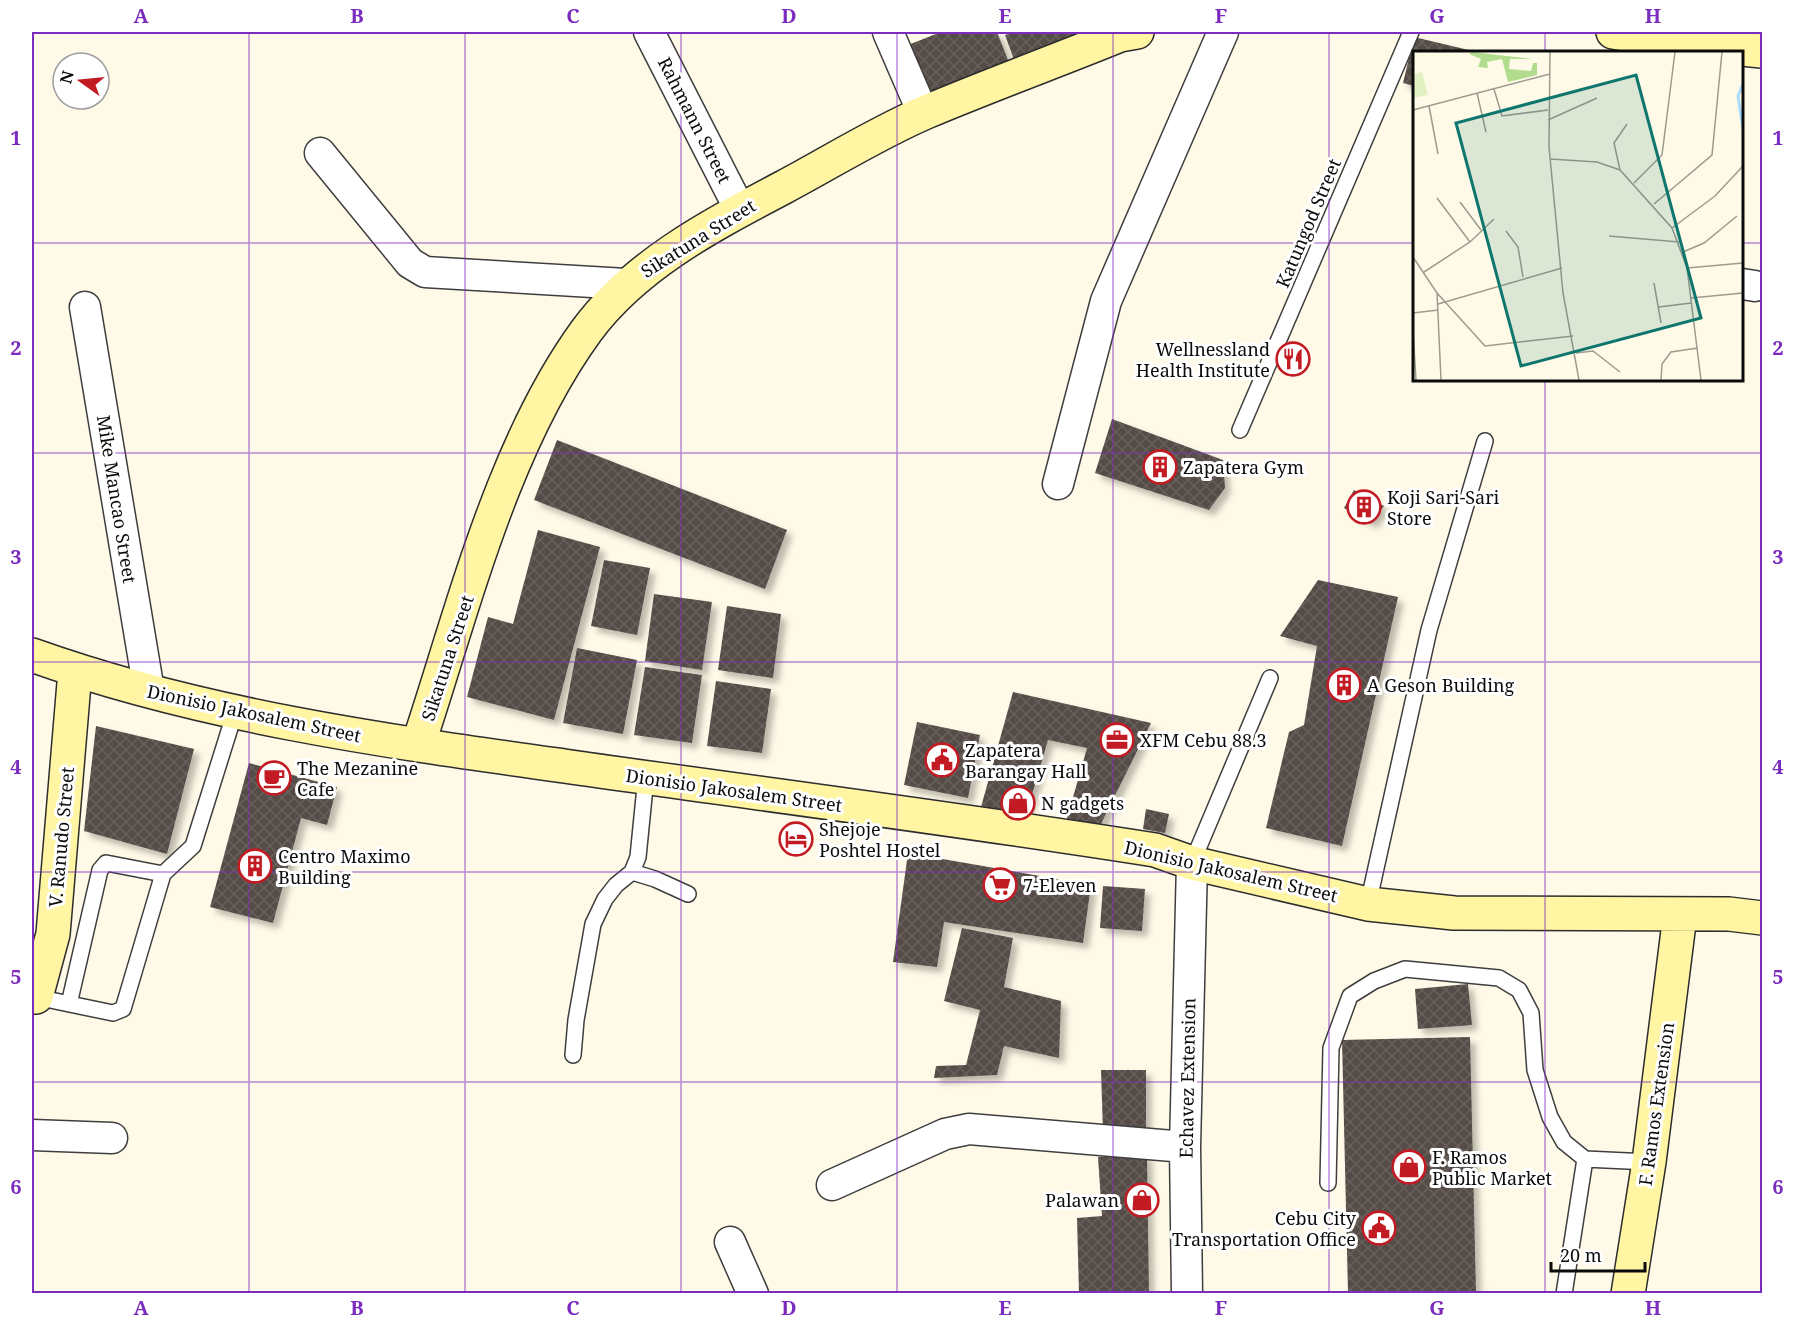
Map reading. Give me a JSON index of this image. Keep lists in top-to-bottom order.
{
  "streets": {
    "street": [
      "Rahmann Street",
      "Sikatuna Street",
      "Mike Mancao Street",
      "Dionisio Jakosalem Street",
      "V. Ranudo Street",
      "Echavez Extension",
      "F. Ramos Extension"
    ],
    "lane": ["Katungod Street"]
  },
  "crossings": [
    ["Rahmann Street", "Sikatuna Street"],
    ["Sikatuna Street", "Dionisio Jakosalem Street"],
    ["Mike Mancao Street", "Dionisio Jakosalem Street"],
    ["Dionisio Jakosalem Street", "V. Ranudo Street"],
    ["Dionisio Jakosalem Street", "Echavez Extension"],
    ["Dionisio Jakosalem Street", "F. Ramos Extension"]
  ],
  "places": {
    "restaurant": ["Wellnessland Health Institute"],
    "building": [
      "Zapatera Gym",
      "Koji Sari-Sari Store",
      "A Geson Building",
      "Centro Maximo Building"
    ],
    "office": ["XFM Cebu 88.3"],
    "public building": ["Zapatera Barangay Hall", "Cebu City Transportation Office"],
    "cafe": ["The Mezanine Cafe"],
    "shop": ["N gadgets", "F. Ramos Public Market", "Palawan"],
    "hotel": ["Shejoje Poshtel Hostel"],
    "supermarket": ["7-Eleven"]
  },
  "scale_bar": "20 m",
  "north": "left",
  "grid": {
    "columns": [
      "A",
      "B",
      "C",
      "D",
      "E",
      "F",
      "G",
      "H"
    ],
    "rows": [
      "1",
      "2",
      "3",
      "4",
      "5",
      "6"
    ]
  }
}
